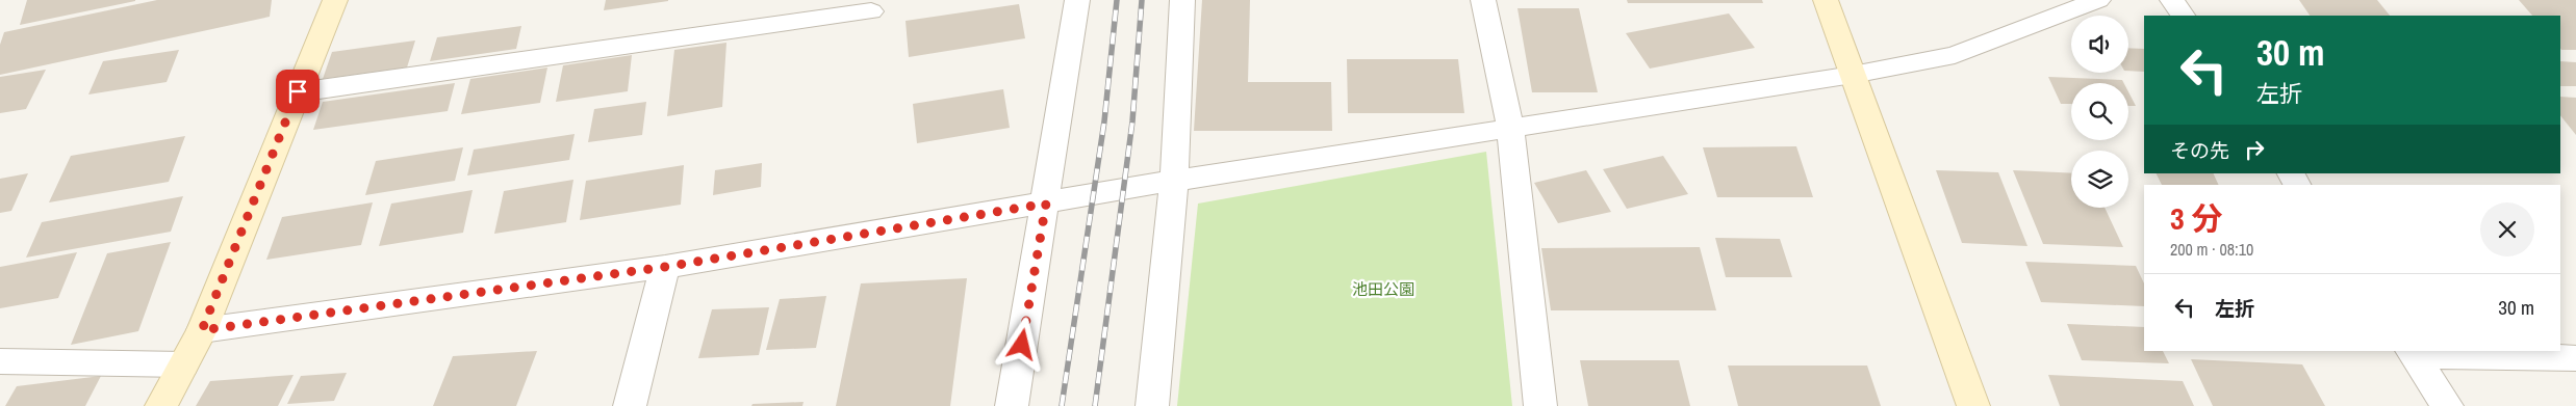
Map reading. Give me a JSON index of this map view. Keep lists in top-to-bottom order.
{
  "parks": ["池田公園"],
  "page": {
    "turn": ["30 m", "左折"],
    "then": "その先",
    "heading": ["3 分", "200 m · 08:10"],
    "list": [
      {
        "name": "左折",
        "value": "30 m"
      }
    ]
  }
}
